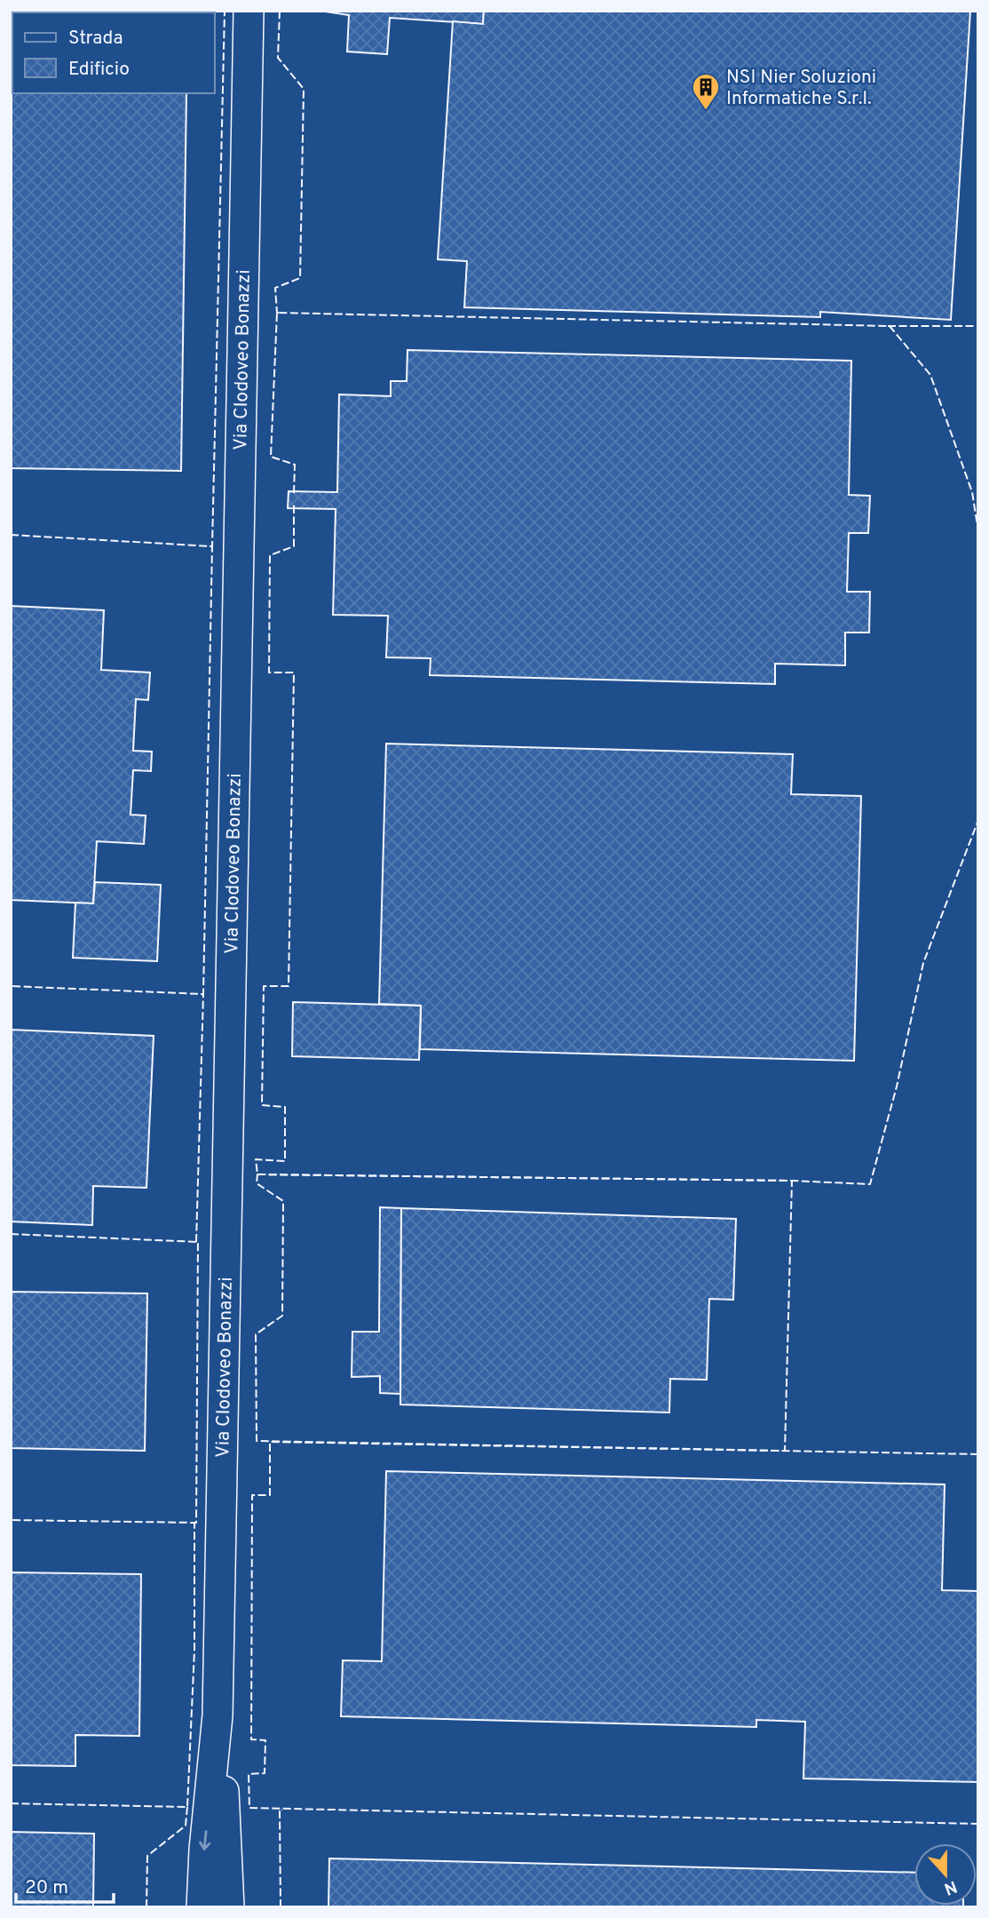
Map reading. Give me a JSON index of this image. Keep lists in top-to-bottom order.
{
  "streets": {
    "street": ["Via Clodoveo Bonazzi"]
  },
  "places": {
    "building": ["NSI Nier Soluzioni Informatiche S.r.l."]
  },
  "legend": ["Strada", "Edificio"],
  "scale_bar": "20 m",
  "north": "bottom"
}
